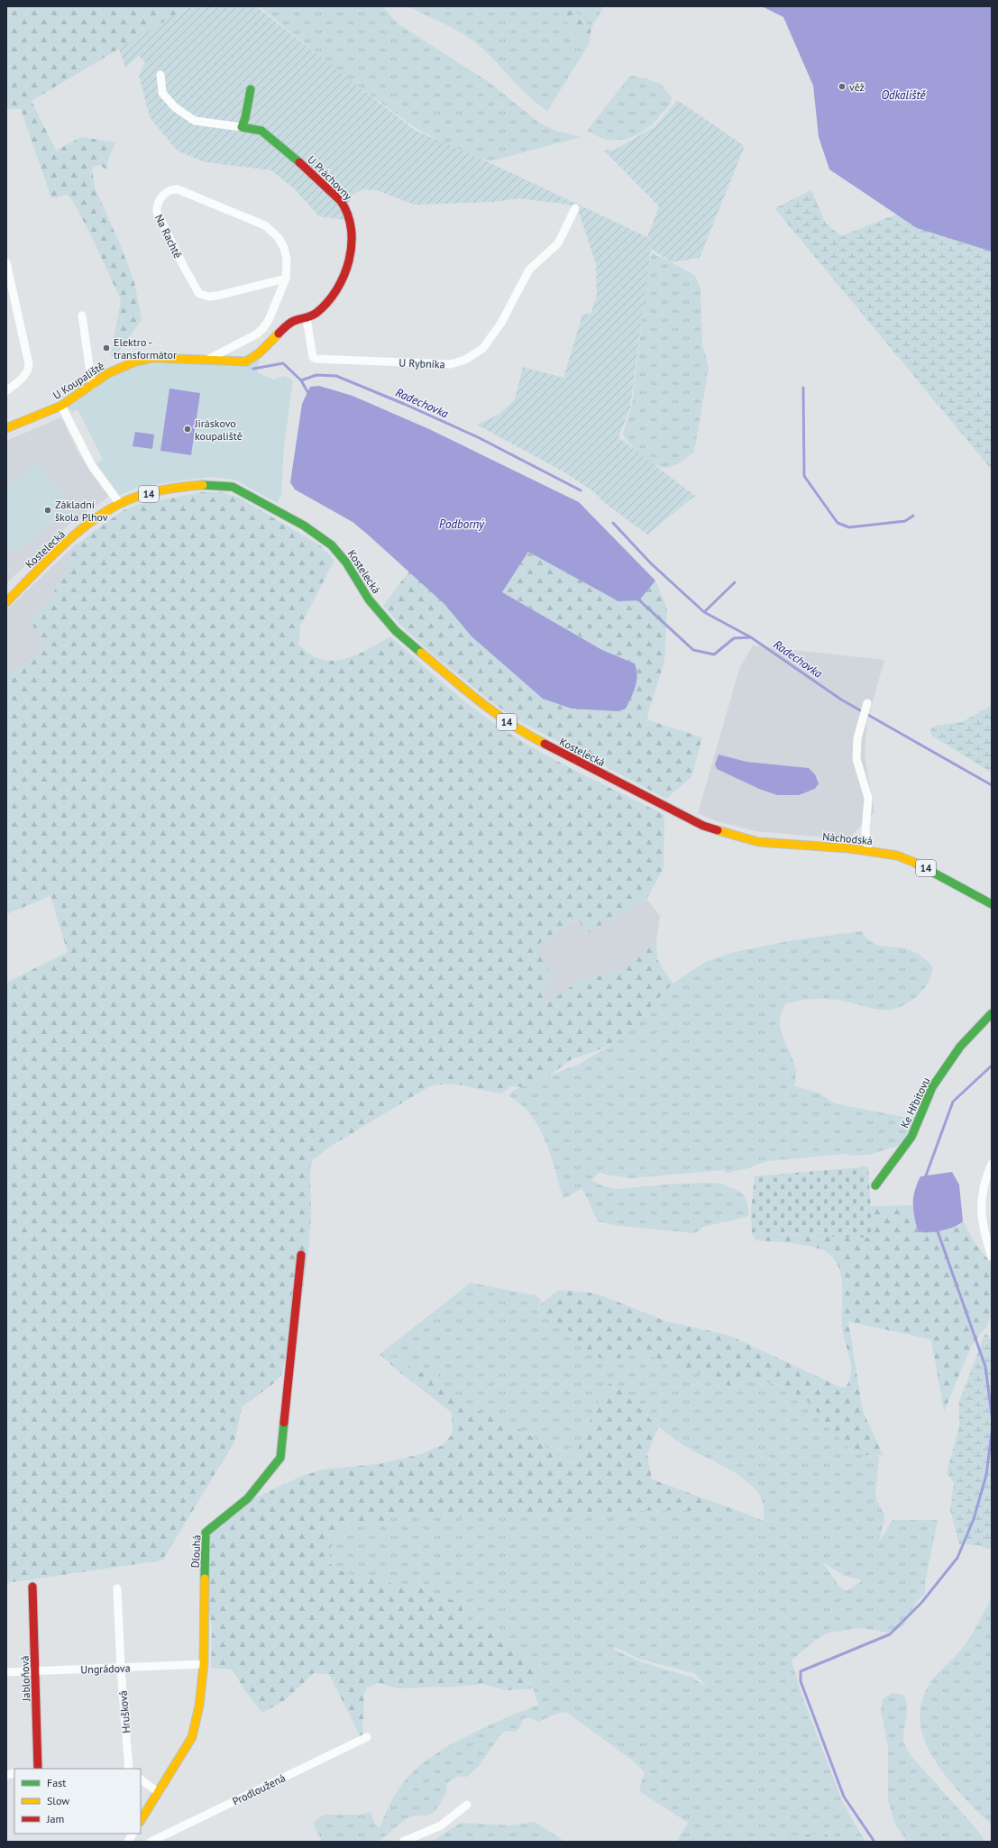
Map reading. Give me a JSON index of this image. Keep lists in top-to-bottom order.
{
  "streets": {
    "street": [
      "U Práchovny",
      "Na Rachtě",
      "U Rybníka",
      "U Koupaliště",
      "14",
      "Kostelecká",
      "Náchodská",
      "Ke Hřbitovu",
      "Dlouhá",
      "Ungrádova",
      "Jabloňová",
      "Hrušková",
      "Prodloužená"
    ]
  },
  "crossings": [
    ["U Práchovny", "Na Rachtě"],
    ["U Práchovny", "U Rybníka"],
    ["U Práchovny", "U Koupaliště"],
    ["Na Rachtě", "U Koupaliště"],
    ["Kostelecká", "Náchodská"],
    ["Dlouhá", "Ungrádova"],
    ["Ungrádova", "Jabloňová"],
    ["Ungrádova", "Hrušková"]
  ],
  "water": ["Odkaliště", "Radechovka", "Podborný"],
  "places": [
    "věž",
    "Elektro - transformátor",
    "Jiráskovo koupaliště",
    "Základní škola Plhov"
  ],
  "legend": ["Fast", "Slow", "Jam"]
}
